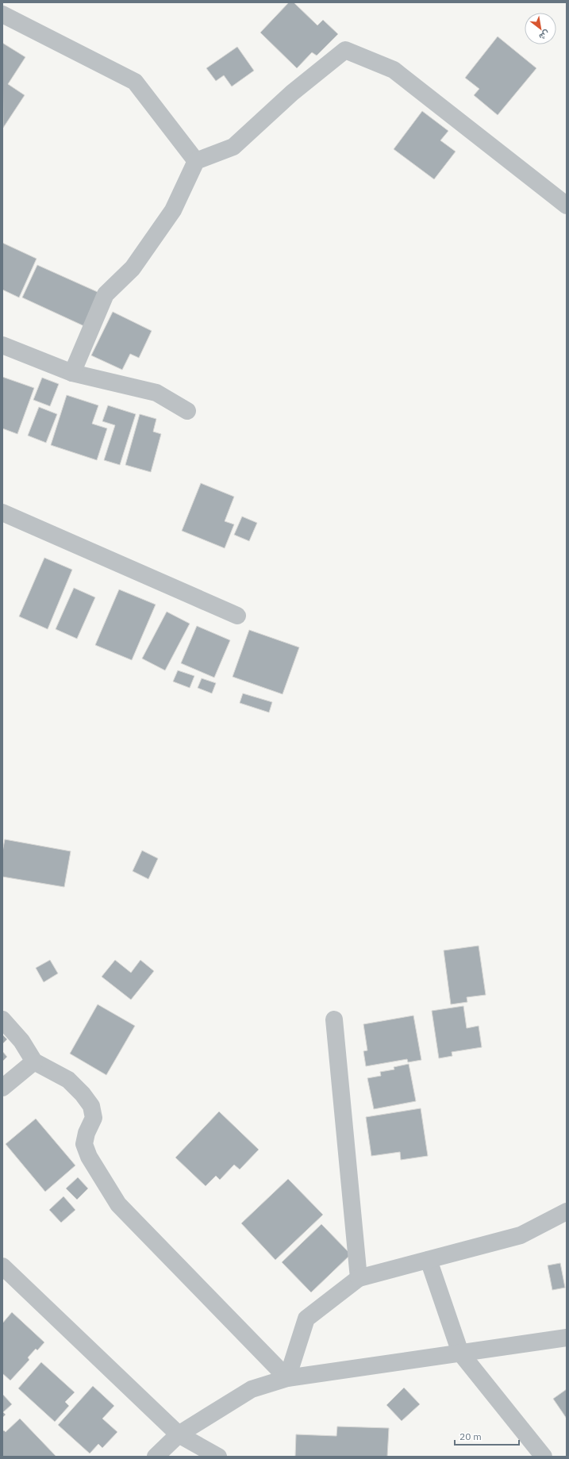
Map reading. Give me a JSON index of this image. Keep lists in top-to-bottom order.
{
  "scale_bar": "20 m",
  "north": "bottom right"
}
